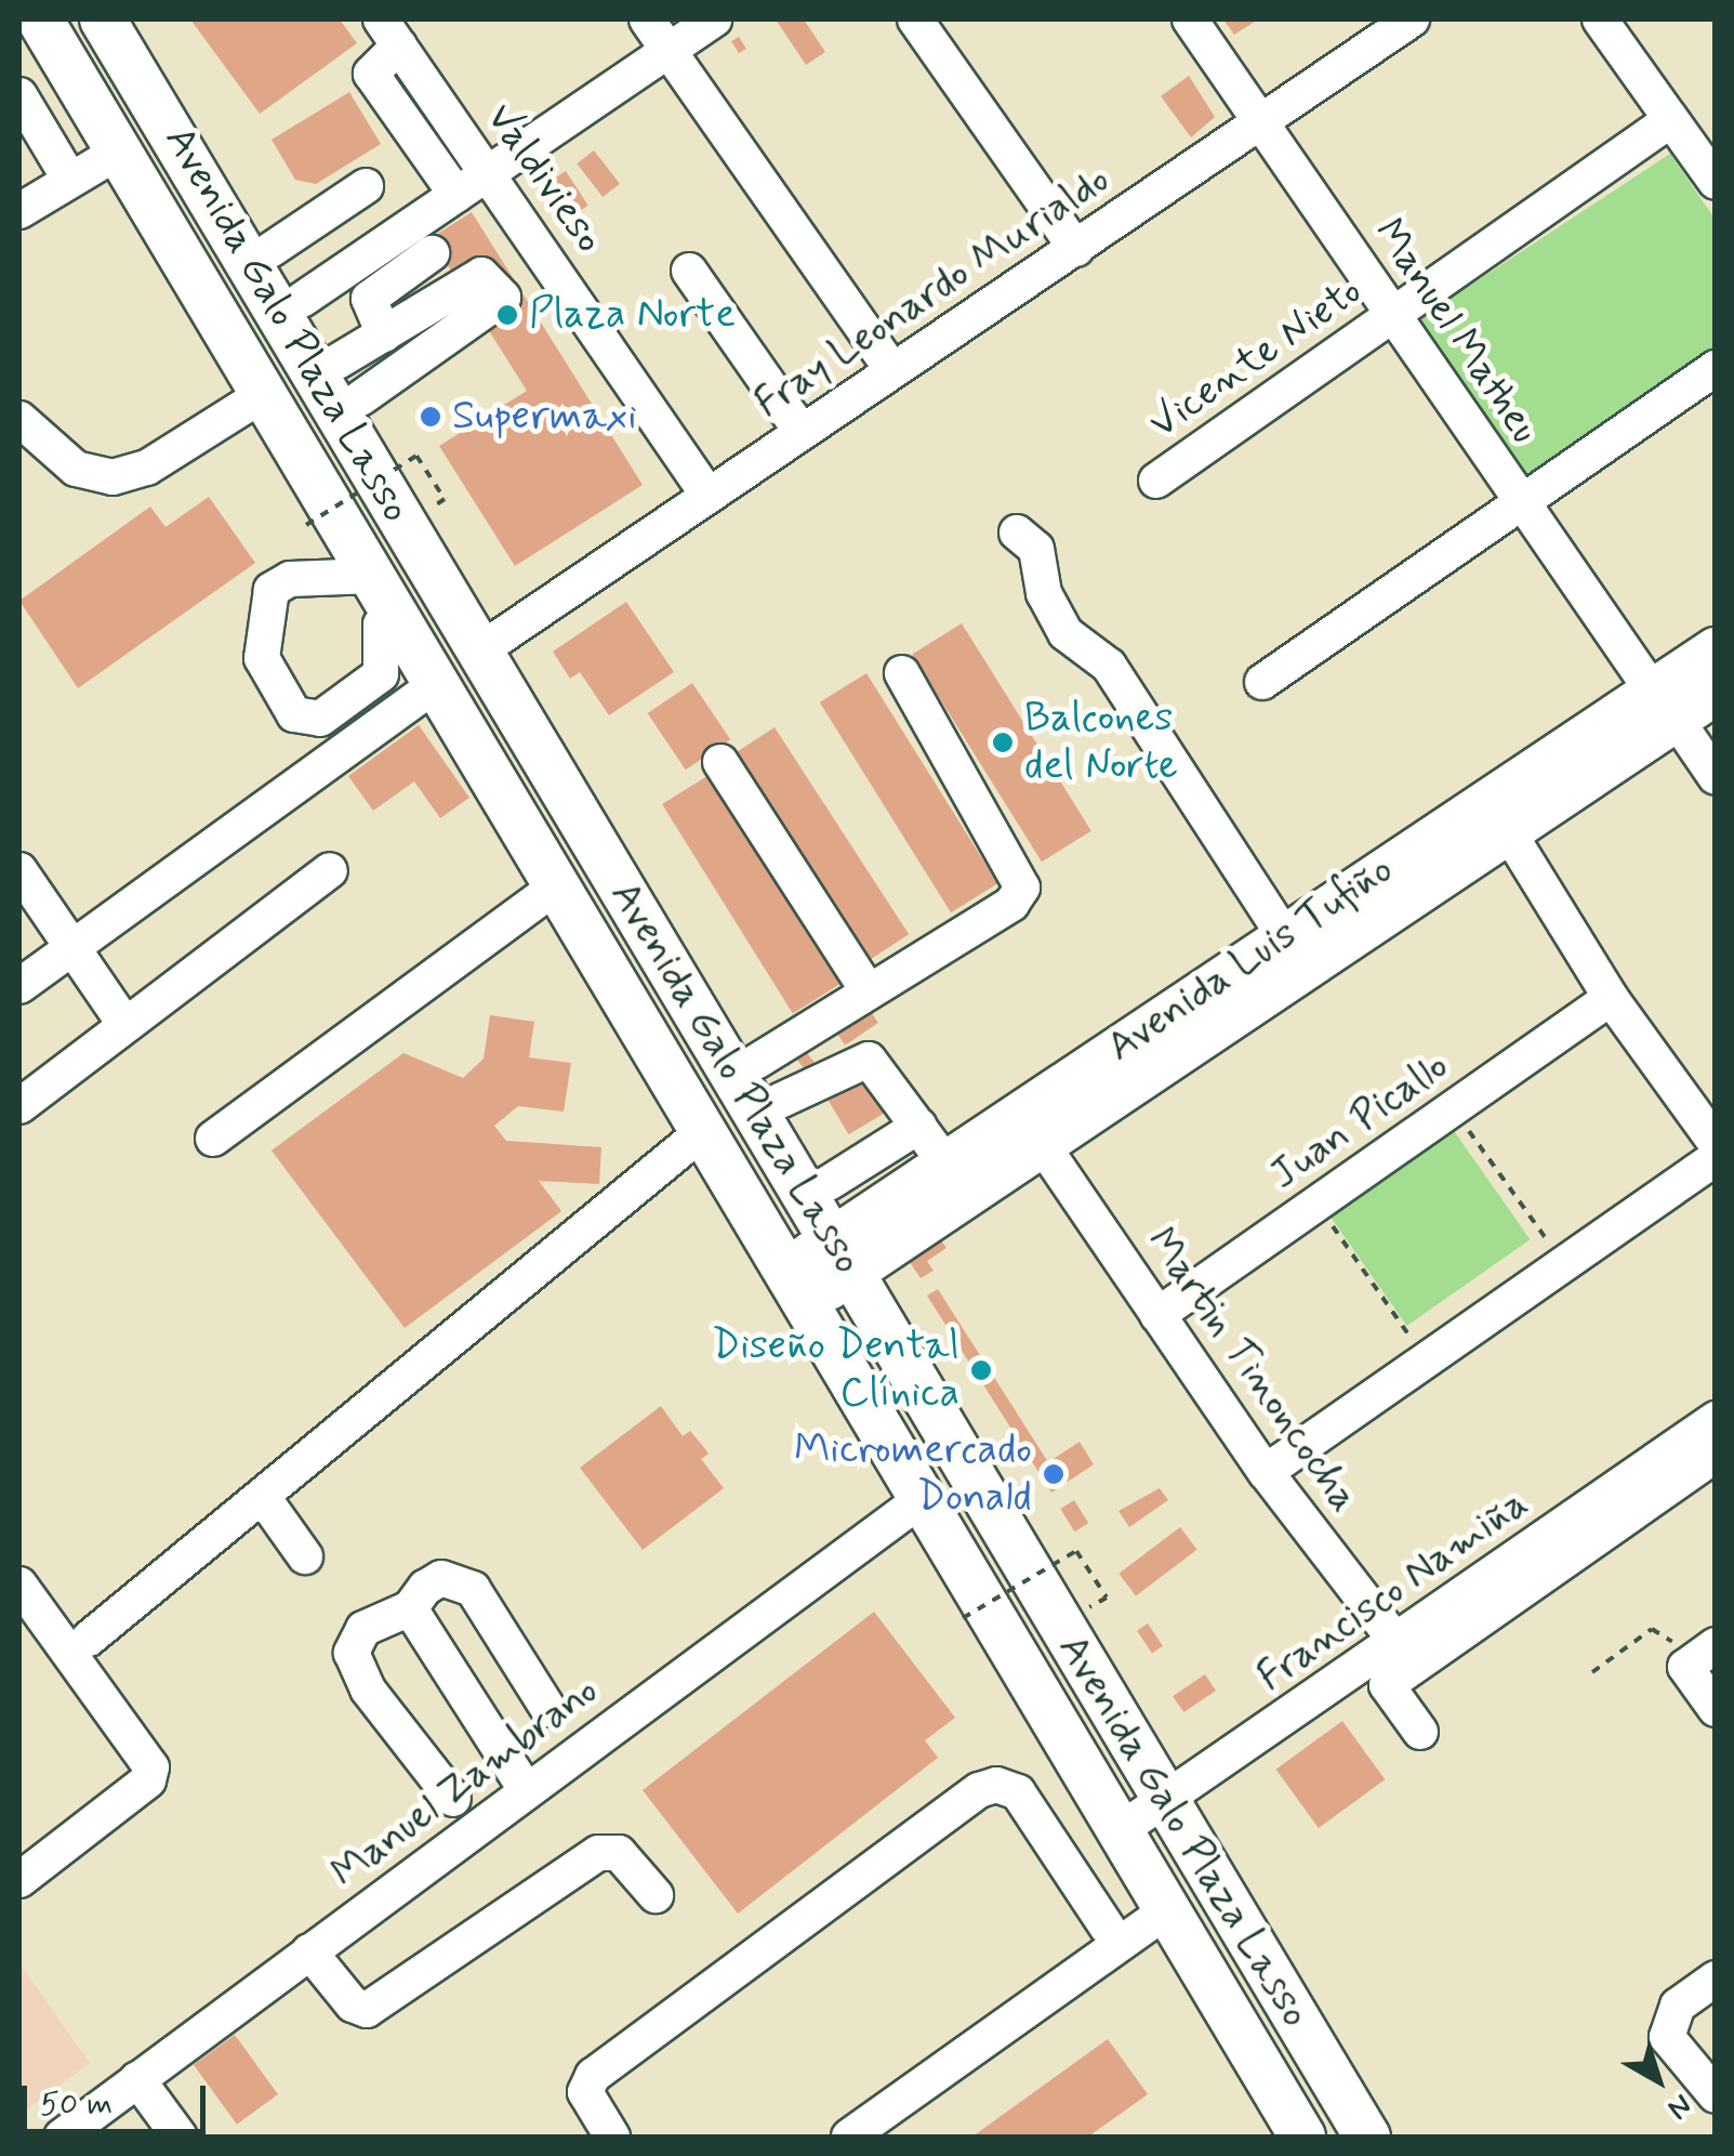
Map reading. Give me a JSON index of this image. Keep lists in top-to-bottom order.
{
  "streets": {
    "main road": ["Avenida Galo Plaza Lasso", "Avenida Luis Tufiño"],
    "street": [
      "Valdivieso",
      "Fray Leonardo Murialdo",
      "Manuel Matheu",
      "Vicente Nieto",
      "Juan Picallo",
      "Martin Tinoncocha",
      "Francisco Namiña",
      "Manuel Zambrano"
    ]
  },
  "crossings": [
    ["Valdivieso", "Fray Leonardo Murialdo"],
    ["Fray Leonardo Murialdo", "Avenida Galo Plaza Lasso"],
    ["Fray Leonardo Murialdo", "Manuel Matheu"],
    ["Avenida Galo Plaza Lasso", "Avenida Luis Tufiño"],
    ["Avenida Galo Plaza Lasso", "Francisco Namiña"],
    ["Avenida Galo Plaza Lasso", "Manuel Zambrano"],
    ["Manuel Matheu", "Vicente Nieto"],
    ["Manuel Matheu", "Avenida Luis Tufiño"],
    ["Avenida Luis Tufiño", "Martin Tinoncocha"],
    ["Juan Picallo", "Martin Tinoncocha"],
    ["Martin Tinoncocha", "Francisco Namiña"]
  ],
  "places": [
    "Plaza Norte",
    "Supermaxi",
    "Balcones del Norte",
    "Diseño Dental Clínica",
    "Micromercado Donald"
  ],
  "scale_bar": "50 m",
  "north": "bottom right"
}
